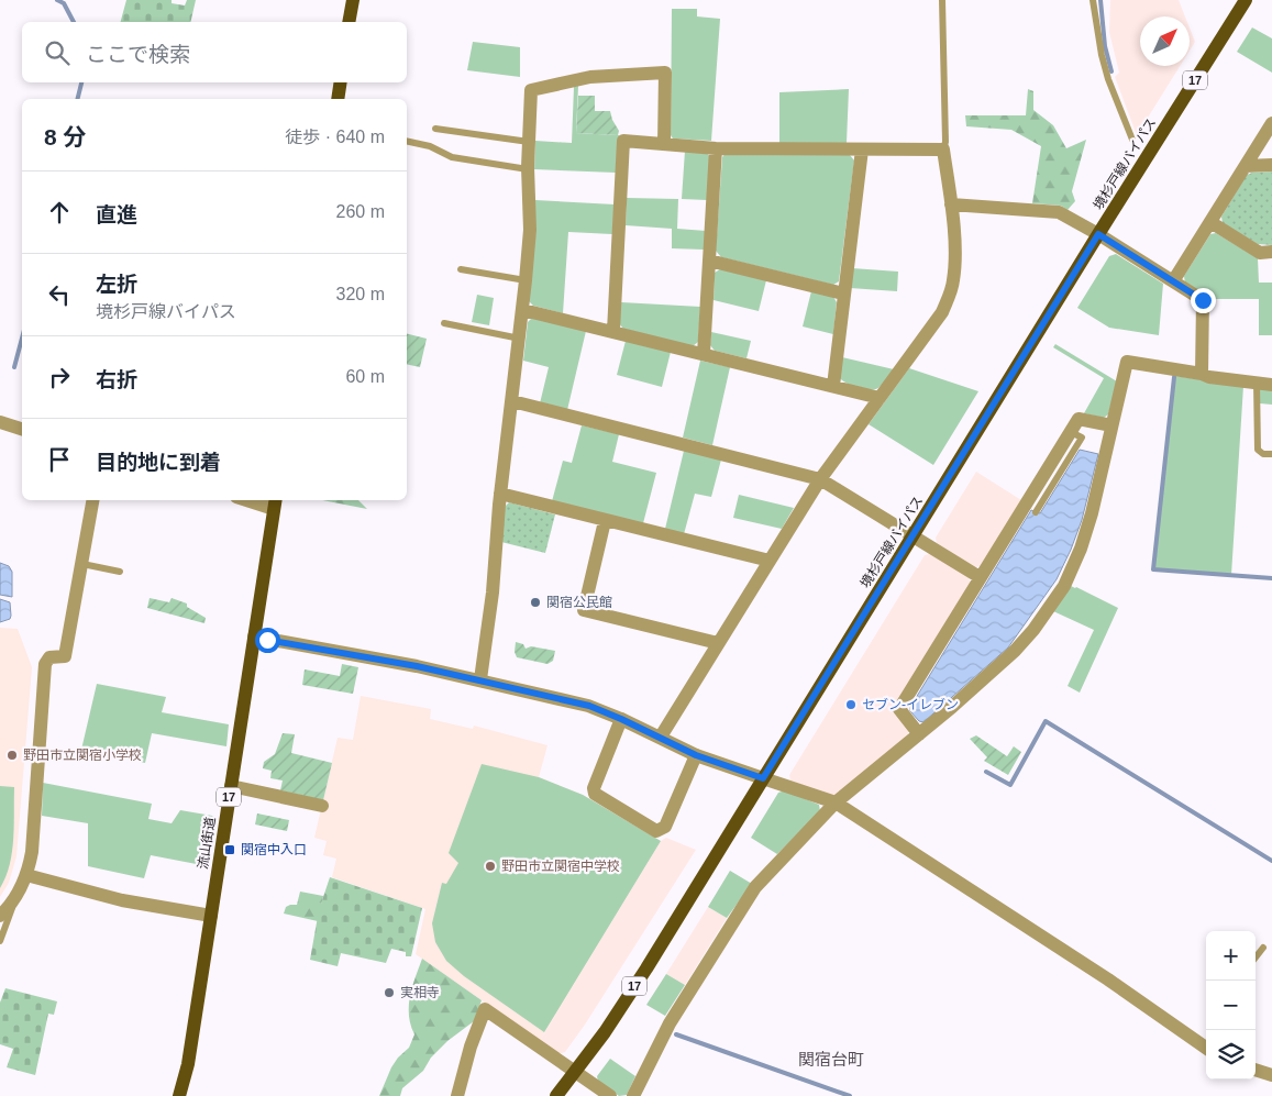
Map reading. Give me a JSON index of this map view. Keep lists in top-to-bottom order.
{
  "streets": {
    "main road": ["17", "境杉戸線バイパス", "流山街道"]
  },
  "districts": ["関宿台町"],
  "places": {
    "other": [
      "関宿公民館",
      "セブン-イレブン",
      "野田市立関宿小学校",
      "野田市立関宿中学校",
      "実相寺"
    ],
    "transit": ["関宿中入口"]
  },
  "north": "top right",
  "page": {
    "search": "ここで検索",
    "heading": ["8 分", "徒歩 · 640 m"],
    "list": [
      ["直進", "260 m"],
      ["左折", "境杉戸線バイパス", "320 m"],
      ["右折", "60 m"],
      "目的地に到着"
    ],
    "map_buttons": ["+", "−"]
  }
}
